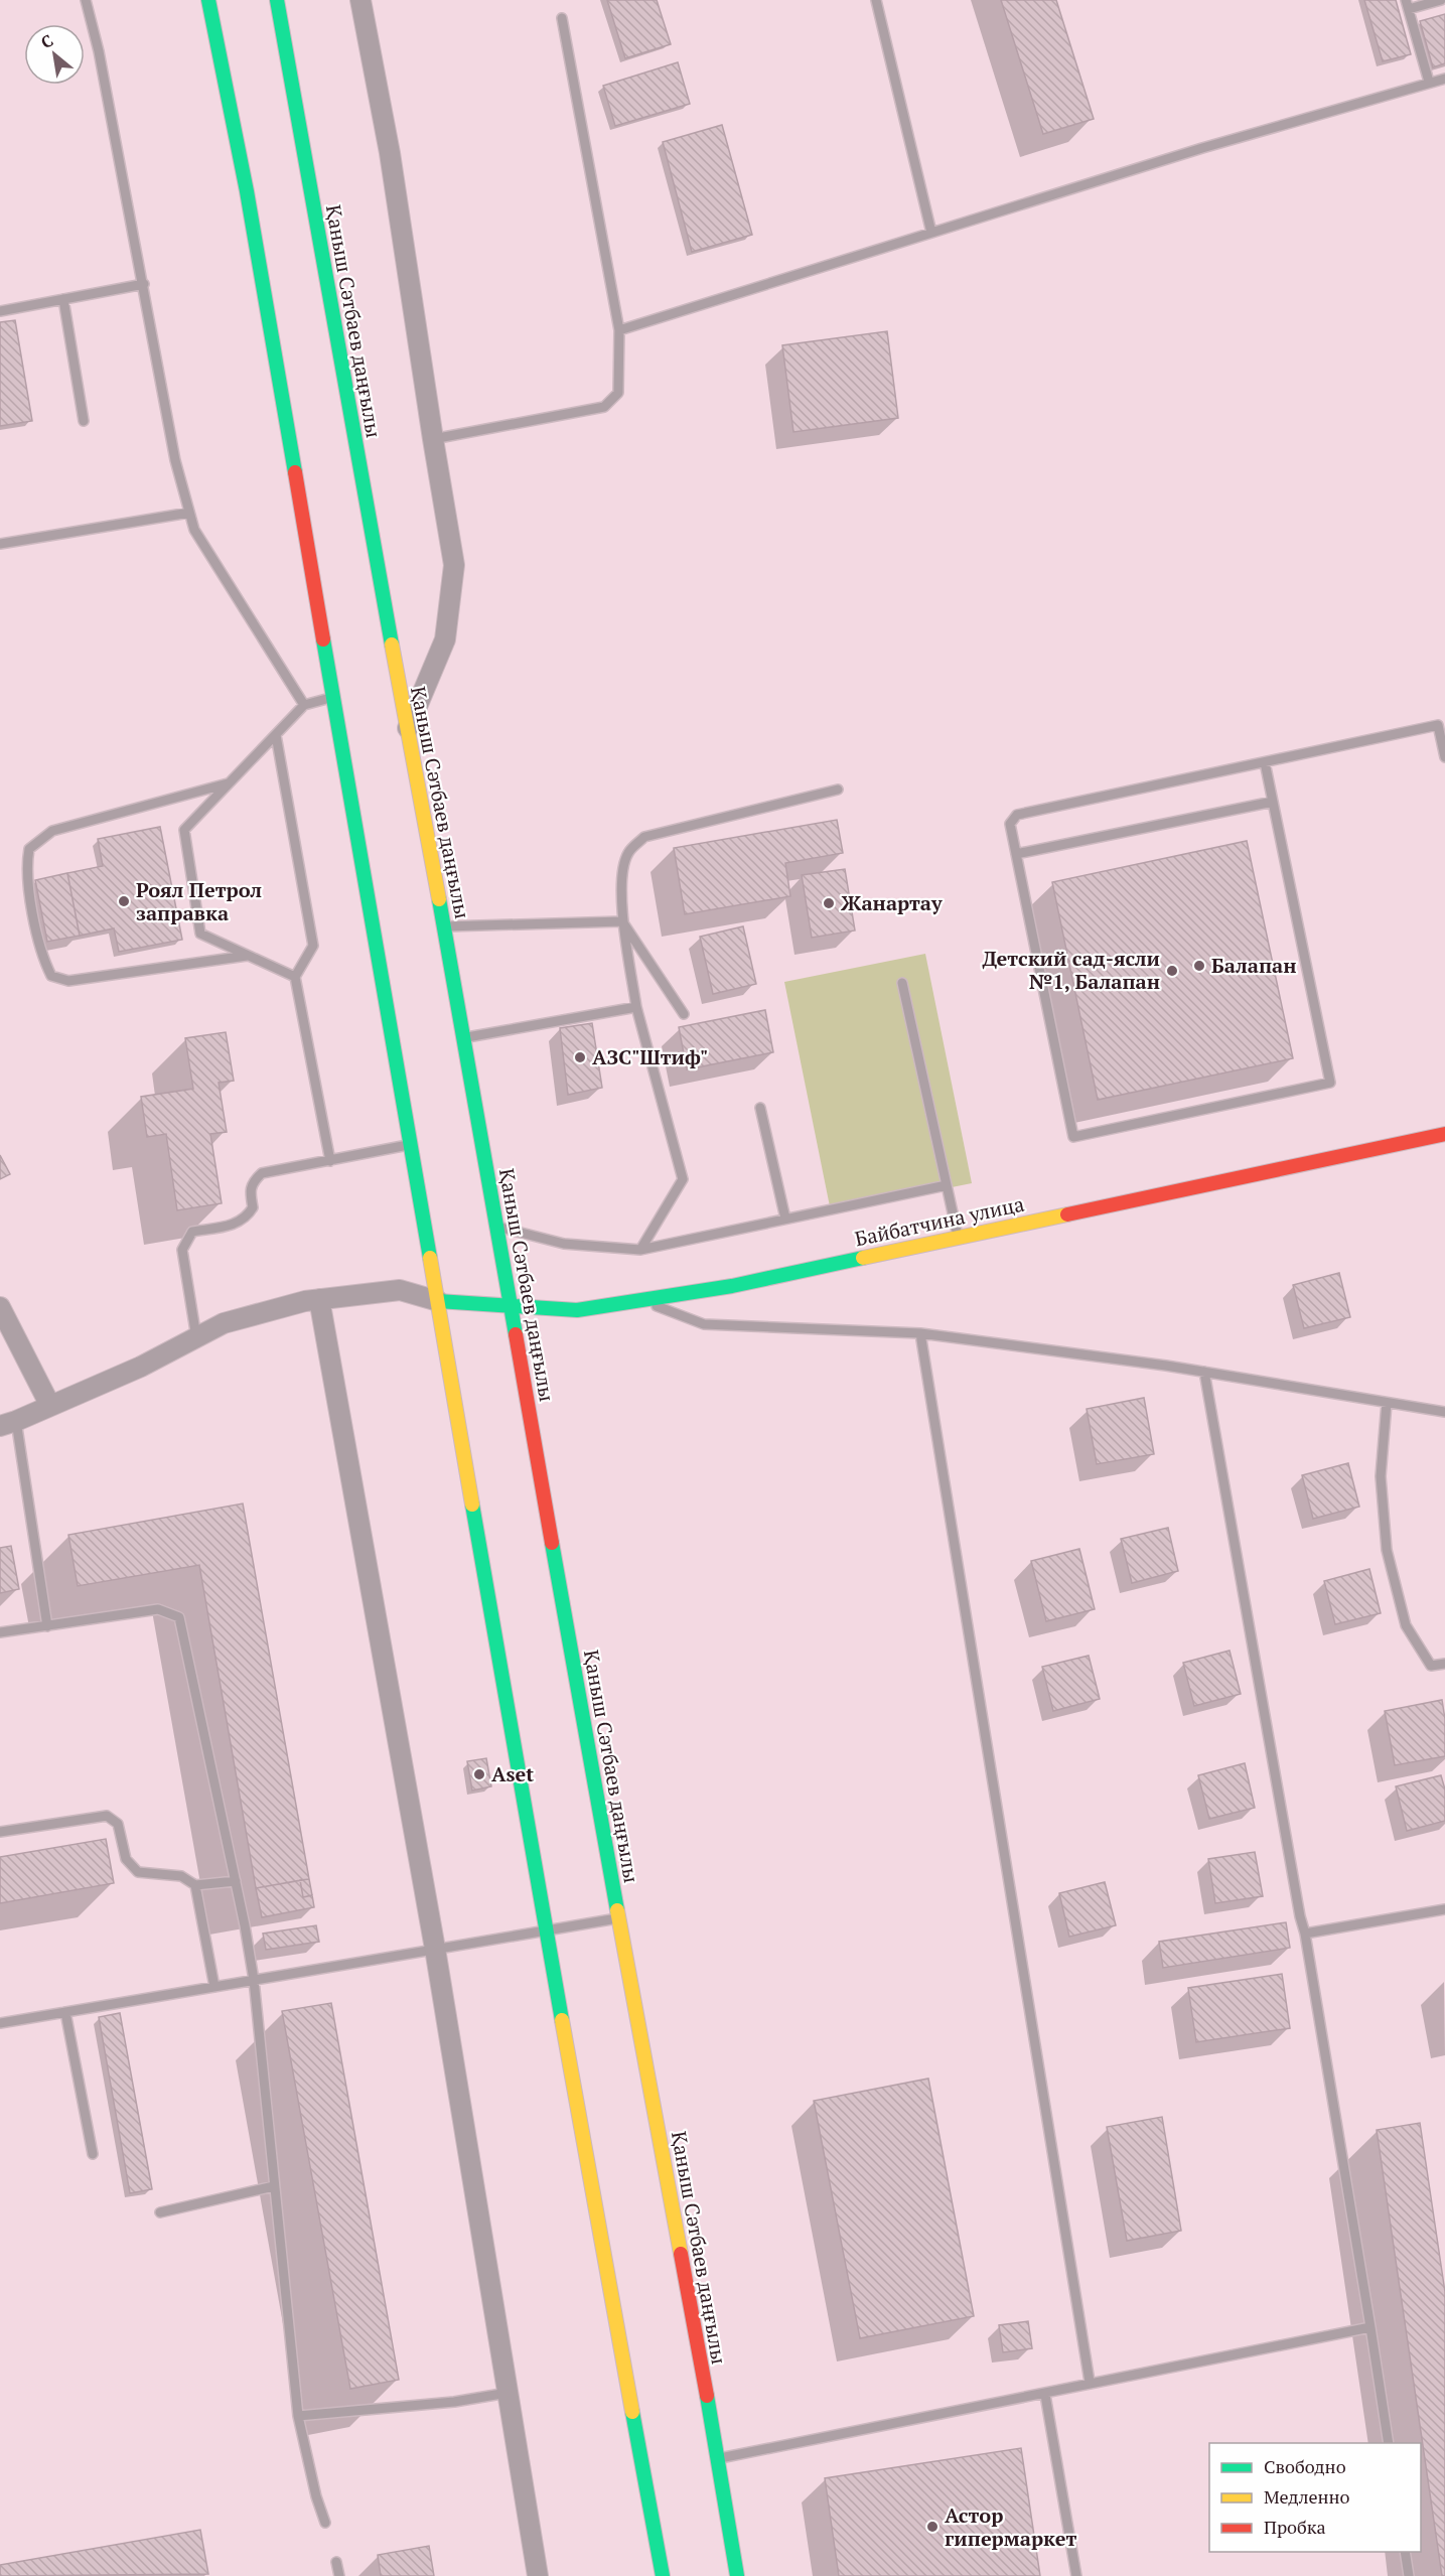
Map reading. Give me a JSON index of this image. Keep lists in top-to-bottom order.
{
  "streets": {
    "main road": ["Қаныш Сәтбаев даңғылы", "Байбатчина улица"]
  },
  "crossings": [
    ["Қаныш Сәтбаев даңғылы", "Байбатчина улица"]
  ],
  "places": [
    "Роял Петрол заправка",
    "Жанартау",
    "Балапан",
    "Детский сад-ясли №1, Балапан",
    "АЗС\"Штиф\"",
    "Aset",
    "Астор гипермаркет"
  ],
  "legend": ["Свободно", "Медленно", "Пробка"],
  "north": "top left"
}
